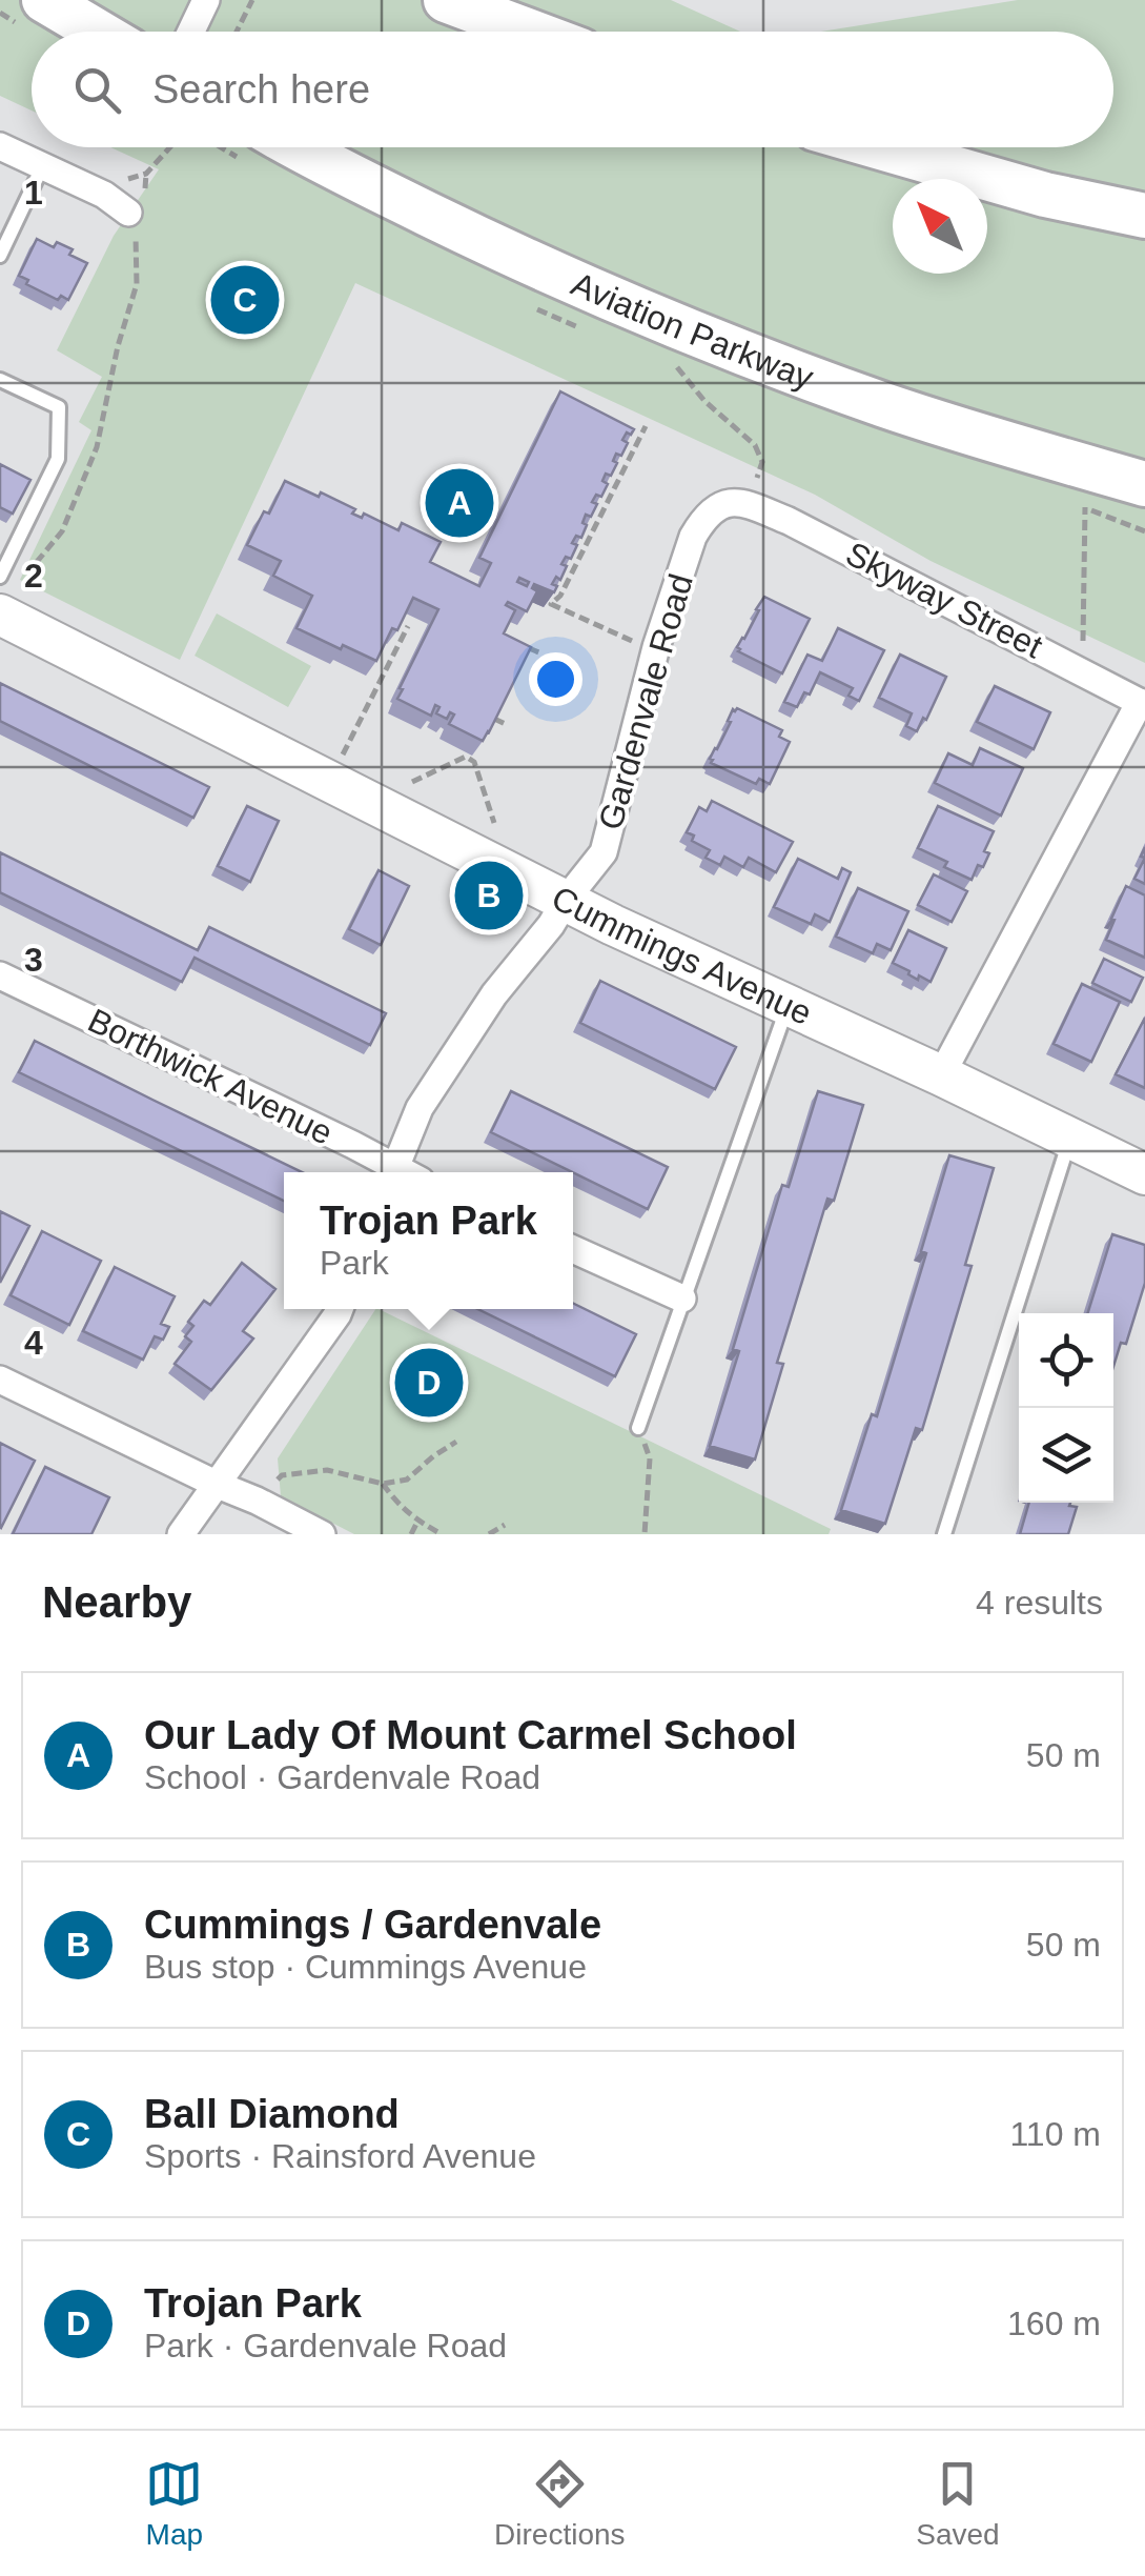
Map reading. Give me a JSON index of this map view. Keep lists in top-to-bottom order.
{
  "streets": {
    "main road": ["Aviation Parkway"],
    "street": [
      "Skyway Street",
      "Gardenvale Road",
      "Cummings Avenue",
      "Borthwick Avenue"
    ]
  },
  "crossings": [
    ["Skyway Street", "Gardenvale Road"],
    ["Gardenvale Road", "Cummings Avenue"]
  ],
  "north": "top left",
  "page": {
    "search": "Search here",
    "pins": [
      "C",
      "A",
      "B",
      "D"
    ],
    "popup": ["Trojan Park", "Park"],
    "heading": ["Nearby", "4 results"],
    "list": [
      {
        "mark": "A",
        "name": "Our Lady Of Mount Carmel School",
        "note": "School · Gardenvale Road",
        "value": "50 m"
      },
      {
        "mark": "B",
        "name": "Cummings / Gardenvale",
        "note": "Bus stop · Cummings Avenue",
        "value": "50 m"
      },
      {
        "mark": "C",
        "name": "Ball Diamond",
        "note": "Sports · Rainsford Avenue",
        "value": "110 m"
      },
      {
        "mark": "D",
        "name": "Trojan Park",
        "note": "Park · Gardenvale Road",
        "value": "160 m"
      }
    ],
    "nav": ["Map", "Directions", "Saved"]
  },
  "grid": {
    "rows": [
      "1",
      "2",
      "3",
      "4"
    ]
  }
}
